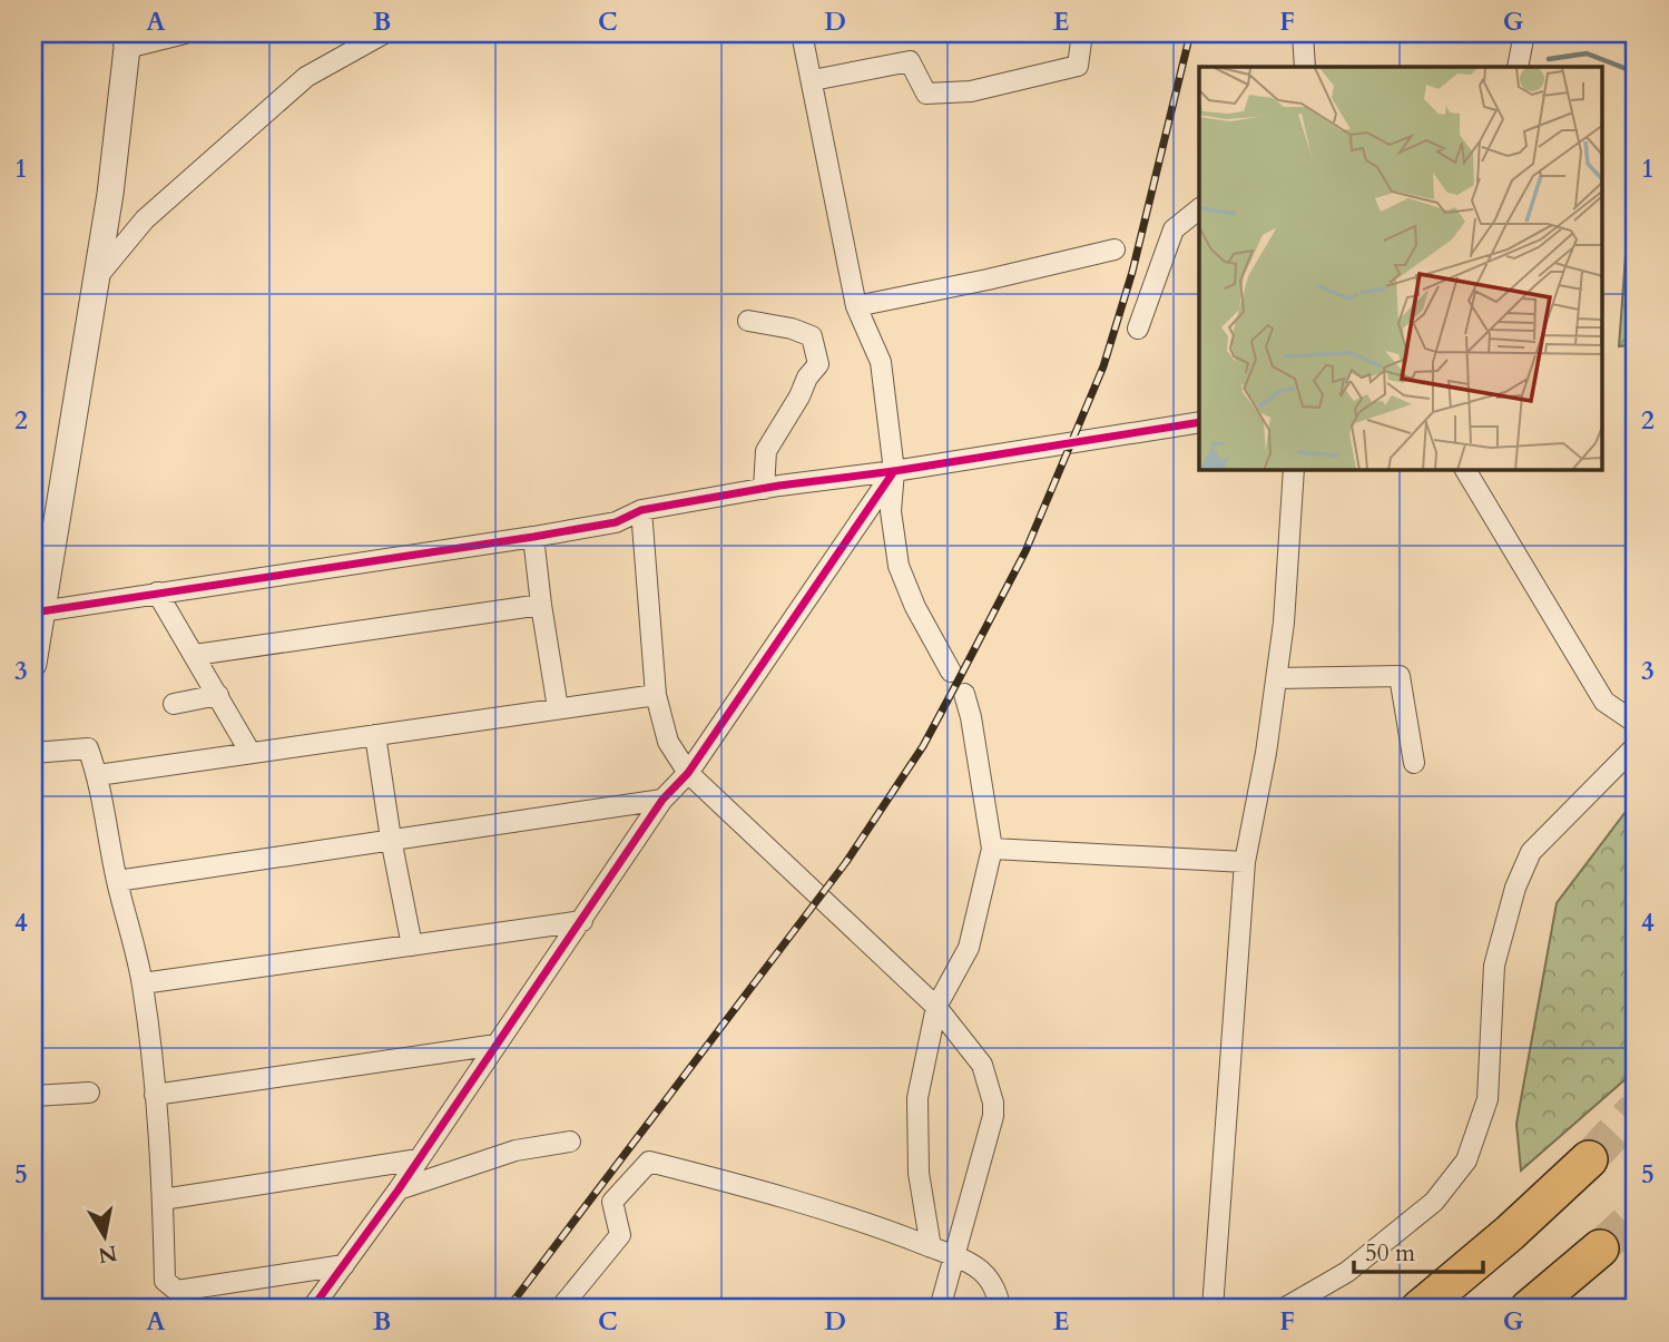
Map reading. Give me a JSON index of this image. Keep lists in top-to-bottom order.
{
  "scale_bar": "50 m",
  "north": "bottom",
  "grid": {
    "columns": [
      "A",
      "B",
      "C",
      "D",
      "E",
      "F",
      "G"
    ],
    "rows": [
      "1",
      "2",
      "3",
      "4",
      "5"
    ]
  }
}
